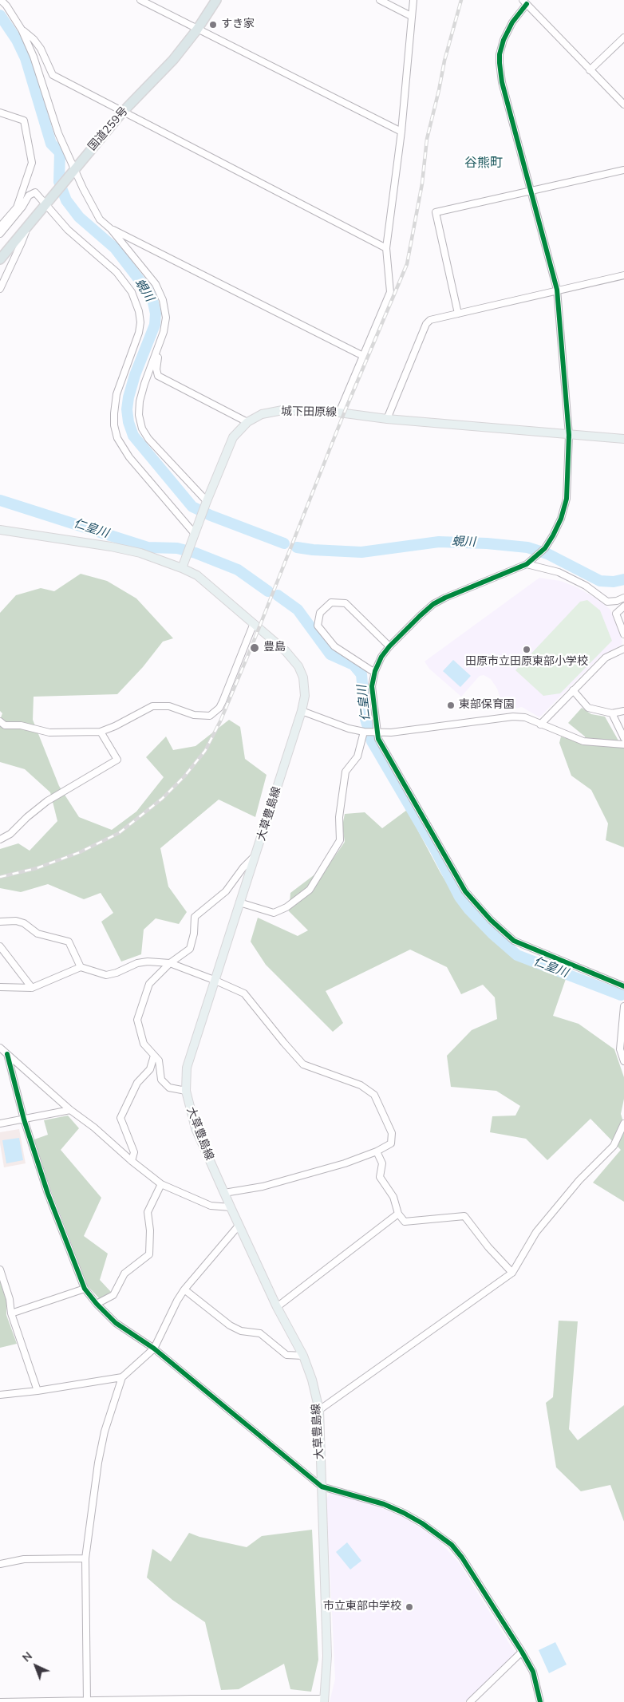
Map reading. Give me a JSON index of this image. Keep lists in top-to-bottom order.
{
  "streets": {
    "highway": ["国道259号"],
    "main road": ["城下田原線", "大草豊島線"]
  },
  "crossings": [
    ["城下田原線", "大草豊島線"]
  ],
  "districts": ["谷熊町"],
  "water": ["蜆川", "仁皇川"],
  "places": [
    "すき家",
    "豊島",
    "田原市立田原東部小学校",
    "東部保育園",
    "市立東部中学校"
  ],
  "north": "top left"
}
